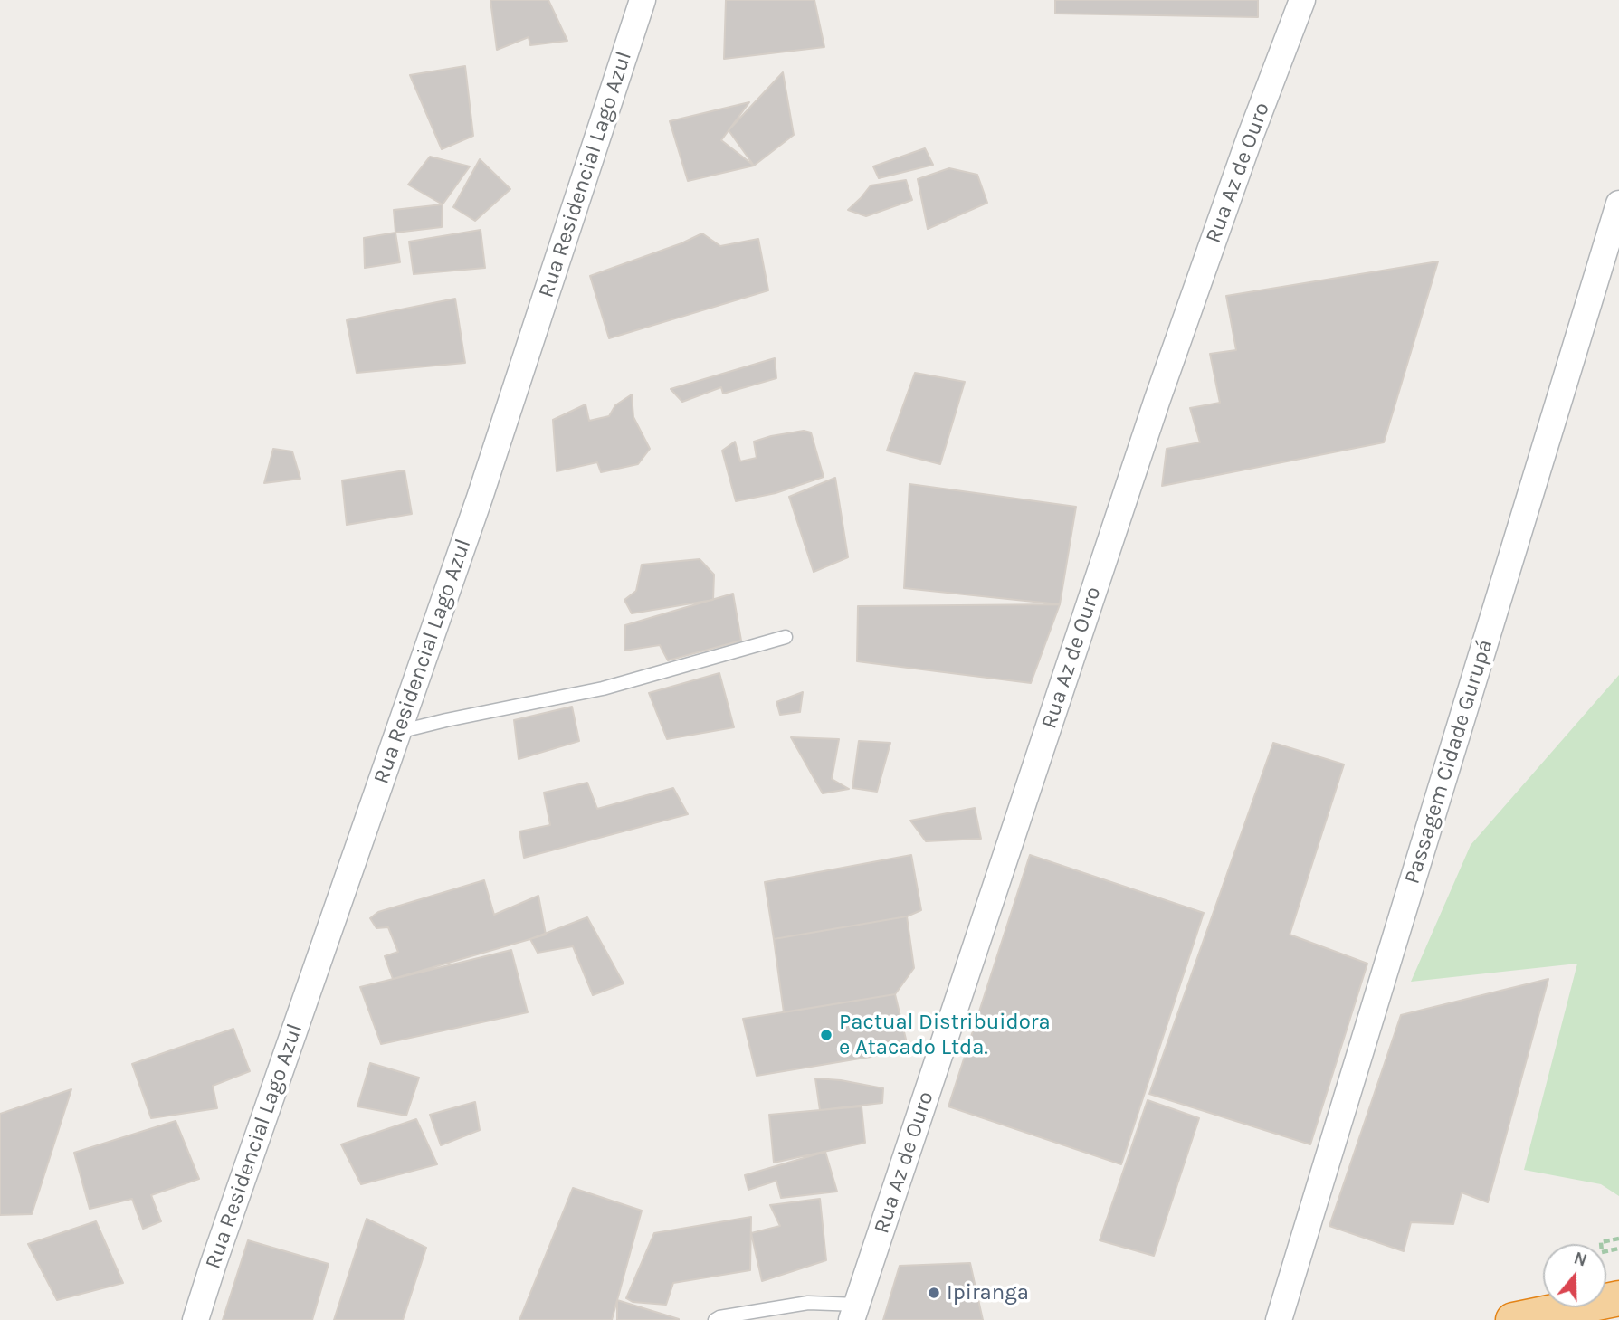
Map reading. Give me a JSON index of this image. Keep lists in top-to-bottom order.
{
  "streets": {
    "street": ["Rua Az de Ouro", "Rua Residencial Lago Azul", "Passagem Cidade Gurupá"]
  },
  "places": ["Pactual Distribuidora e Atacado Ltda.", "Ipiranga"],
  "north": "top"
}
